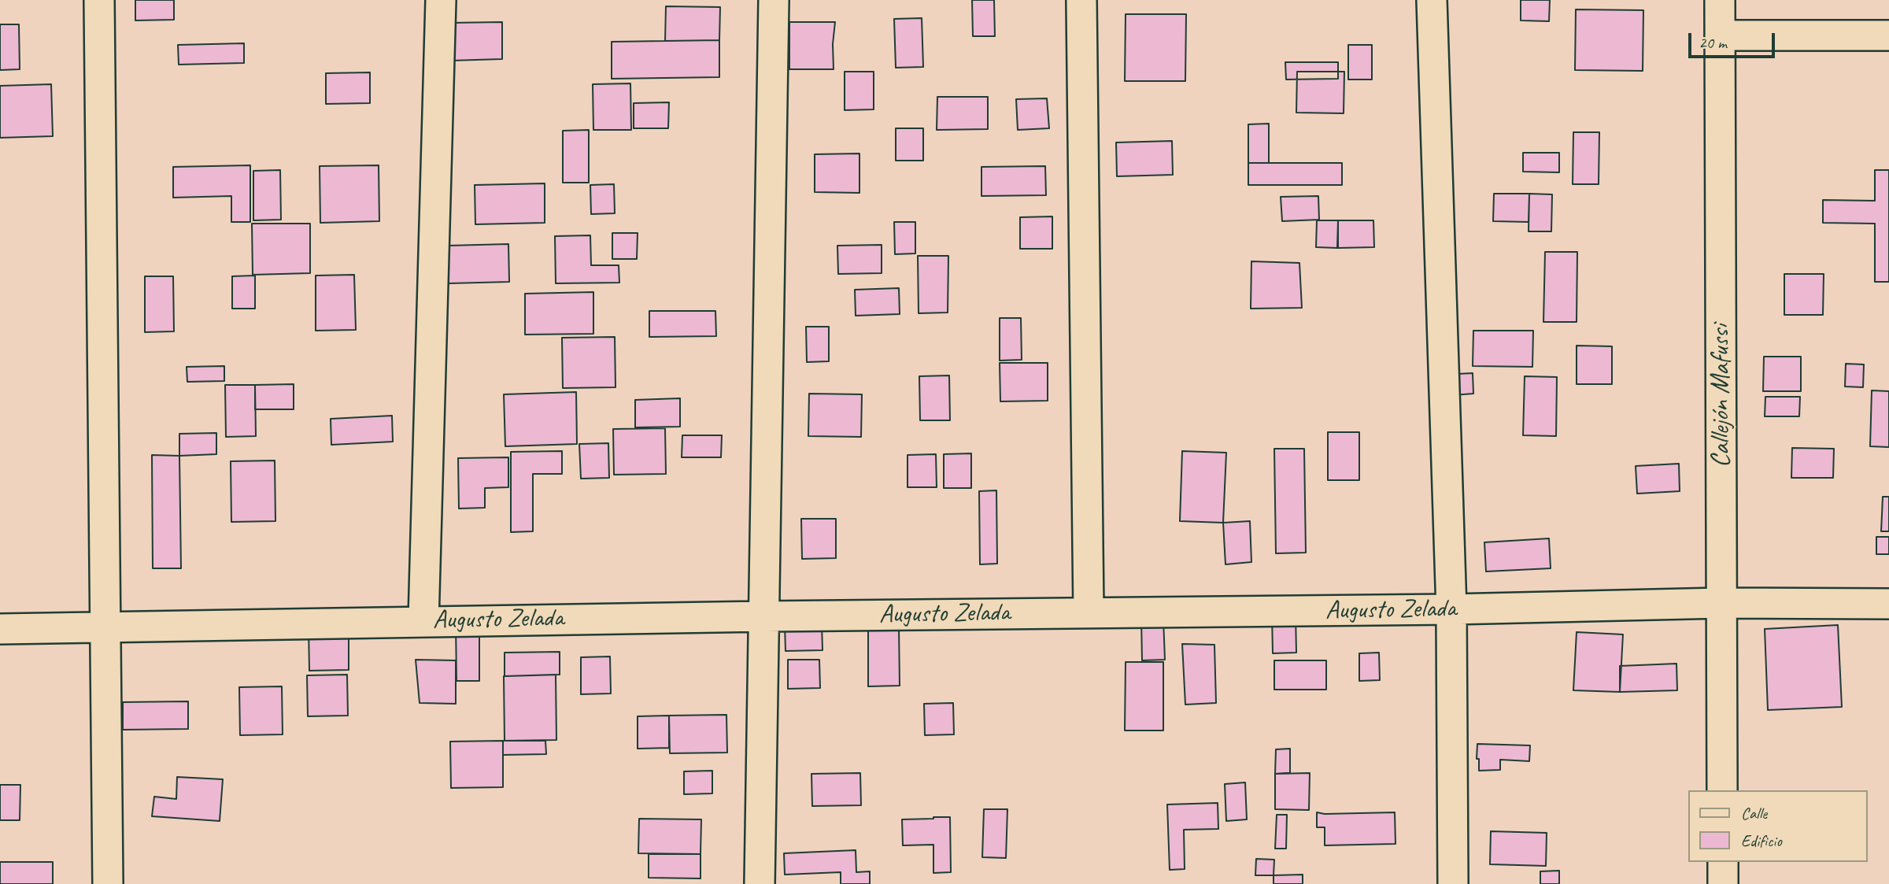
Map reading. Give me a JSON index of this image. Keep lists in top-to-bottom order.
{
  "streets": {
    "street": ["Callejón Mafussi", "Augusto Zelada"]
  },
  "crossings": [
    ["Callejón Mafussi", "Augusto Zelada"]
  ],
  "legend": ["Calle", "Edificio"],
  "scale_bar": "20 m"
}
